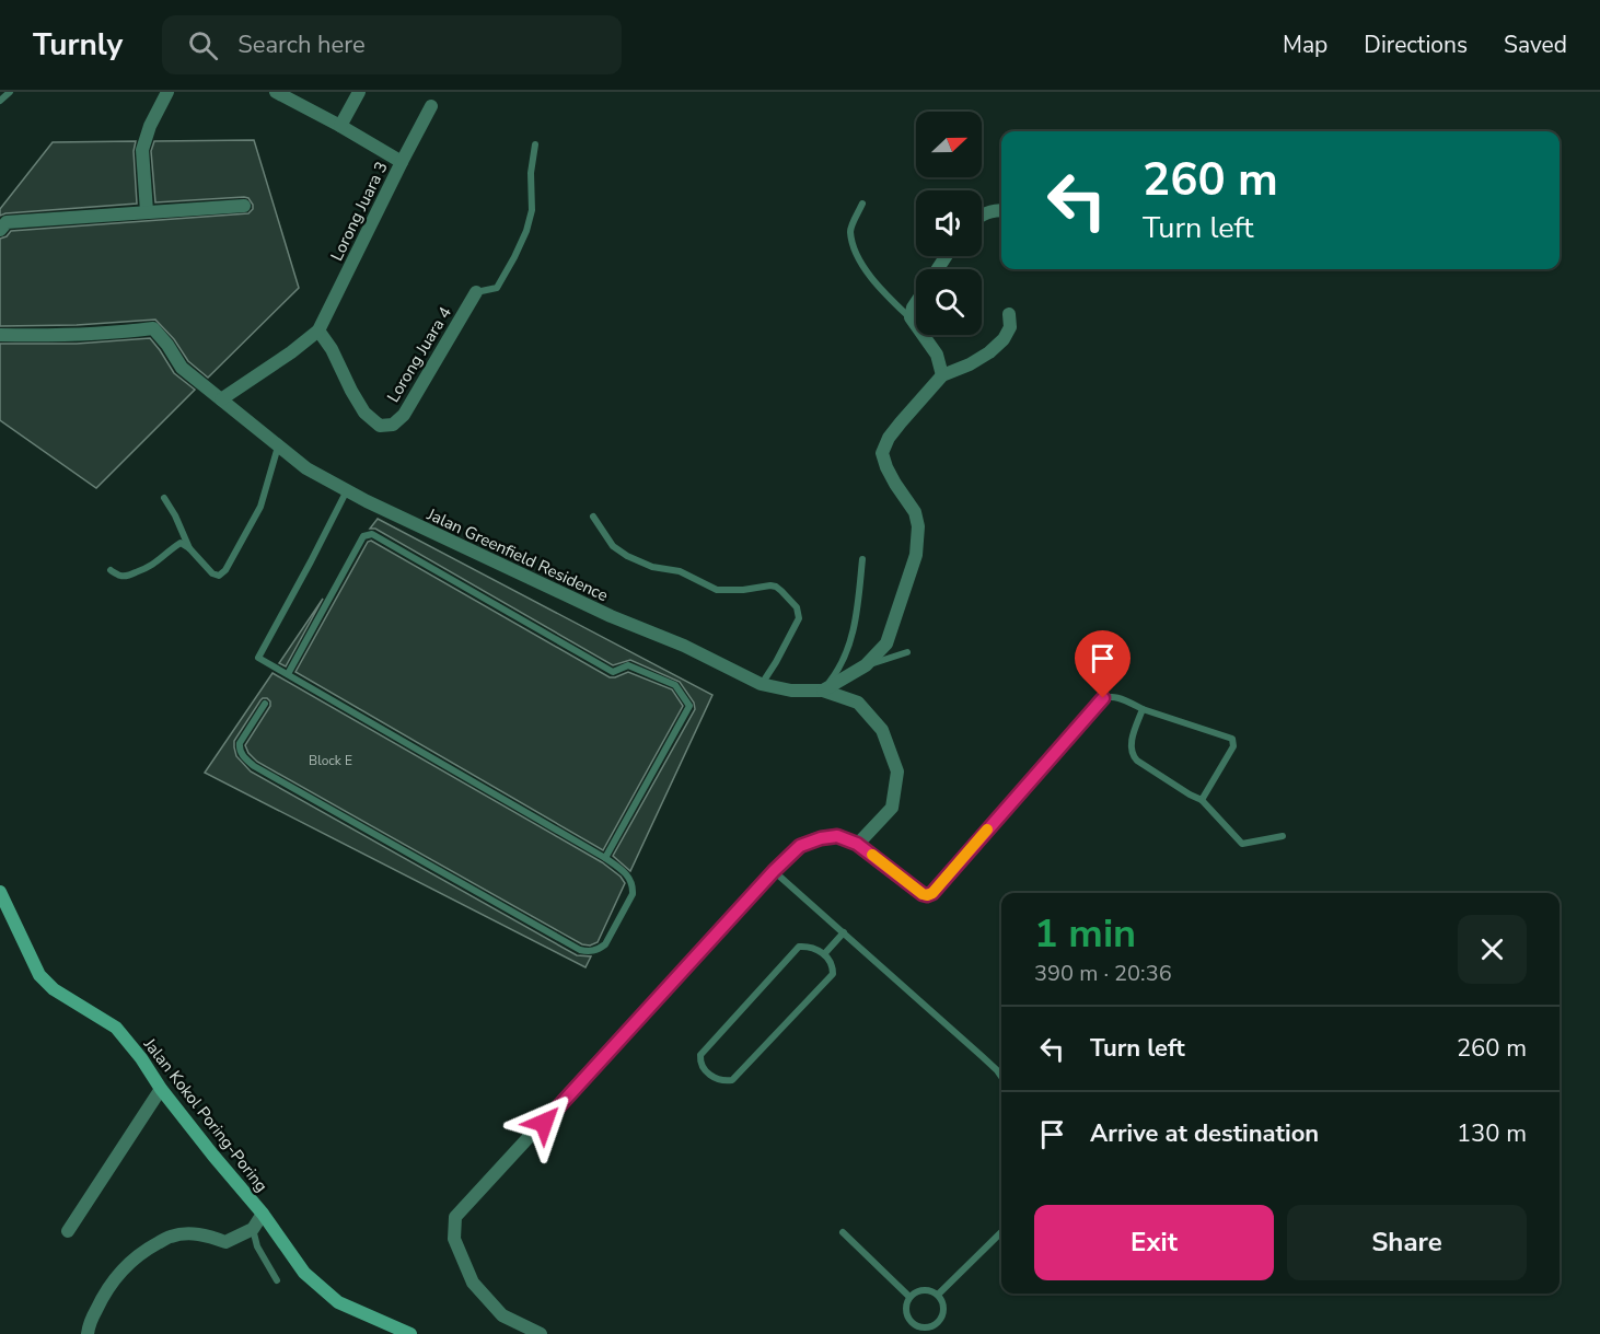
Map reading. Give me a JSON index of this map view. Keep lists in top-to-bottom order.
{
  "streets": {
    "main road": ["Jalan Kokol Poring-Poring"],
    "street": ["Lorong Juara 3", "Lorong Juara 4", "Jalan Greenfield Residence"]
  },
  "crossings": [
    ["Lorong Juara 3", "Lorong Juara 4"]
  ],
  "house_numbers": ["Block E"],
  "north": "right",
  "page": {
    "header": "Turnly",
    "search": "Search here",
    "nav": ["Map", "Directions", "Saved"],
    "turn": ["260 m", "Turn left"],
    "heading": ["1 min", "390 m · 20:36"],
    "list": [
      {
        "name": "Turn left",
        "value": "260 m"
      },
      {
        "name": "Arrive at destination",
        "value": "130 m"
      }
    ],
    "buttons": ["Exit", "Share"]
  }
}
